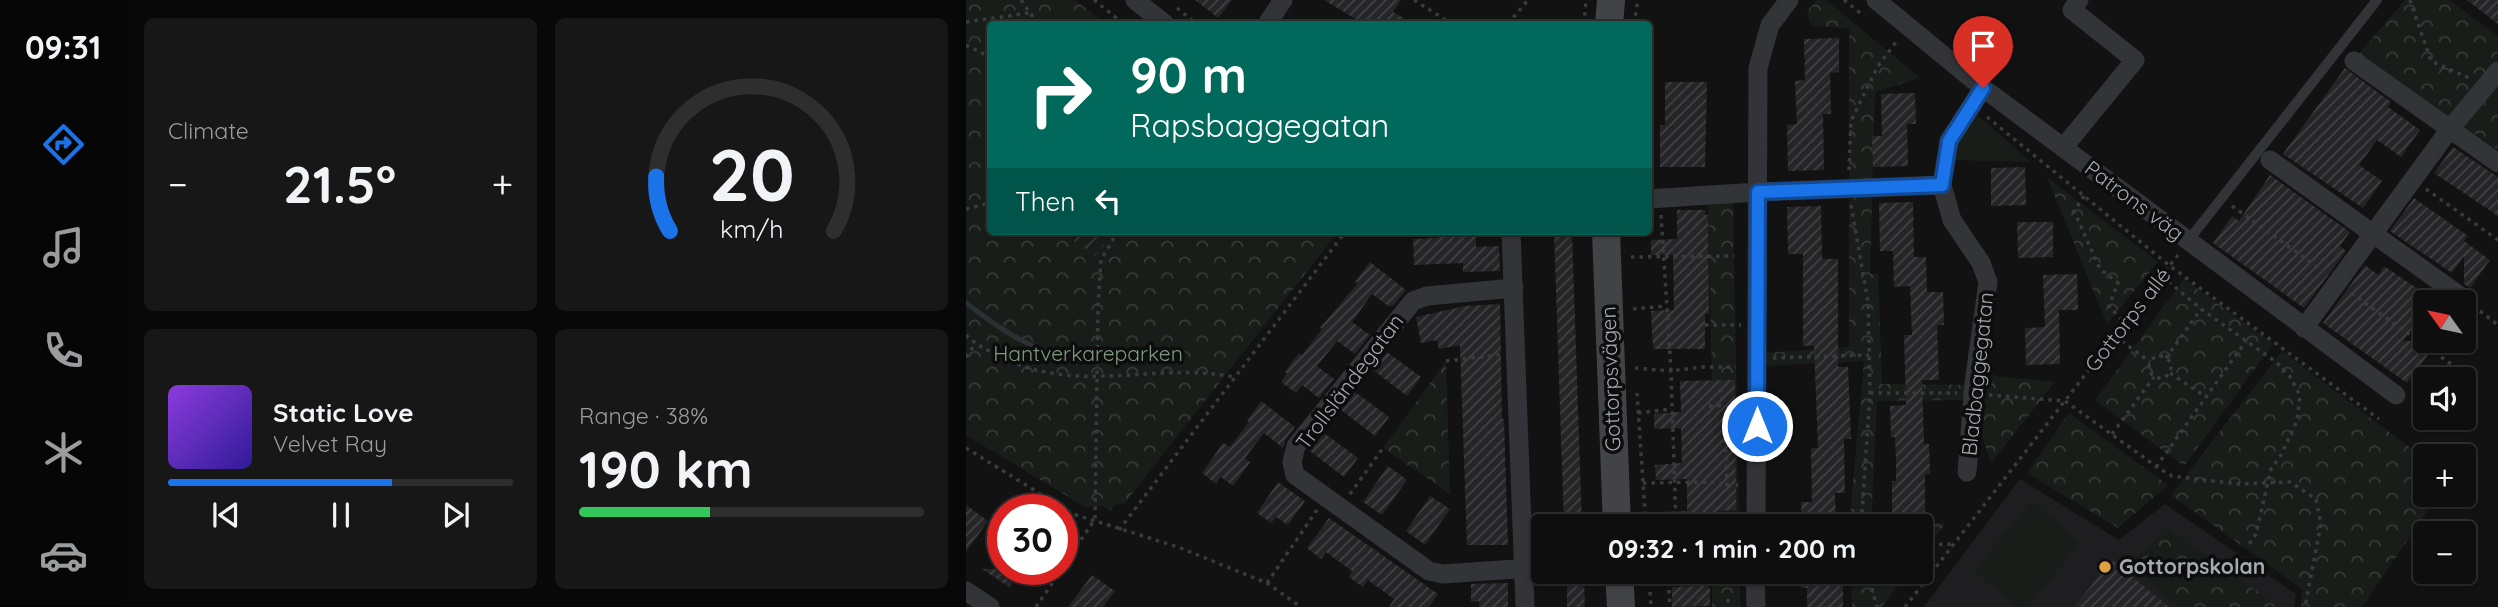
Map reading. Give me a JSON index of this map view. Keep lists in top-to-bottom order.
{
  "streets": {
    "street": [
      "Patrons väg",
      "Bladbaggegatan",
      "Gottorpsvägen",
      "Trollsländegatan"
    ],
    "path": ["Gottorps allé"]
  },
  "crossings": [
    ["Patrons väg", "Gottorps allé"],
    ["Patrons väg", "Bladbaggegatan"]
  ],
  "parks": ["Hantverkareparken"],
  "places": ["Gottorpskolan"],
  "north": "top left",
  "page": {
    "tabs": "09:31",
    "tile": [
      "Climate",
      ["Range · 38%", "190 km"]
    ],
    "turn": ["90 m", "Rapsbaggegatan"],
    "heat": ["−", "21.5°", "+"],
    "then": "Then",
    "map_buttons": ["+", "−"],
    "song": ["Static Love", "Velvet Ray"],
    "limit": "30",
    "trip": "09:32 · 1 min · 200 m",
    "gauge": ["20", "km/h"]
  }
}
